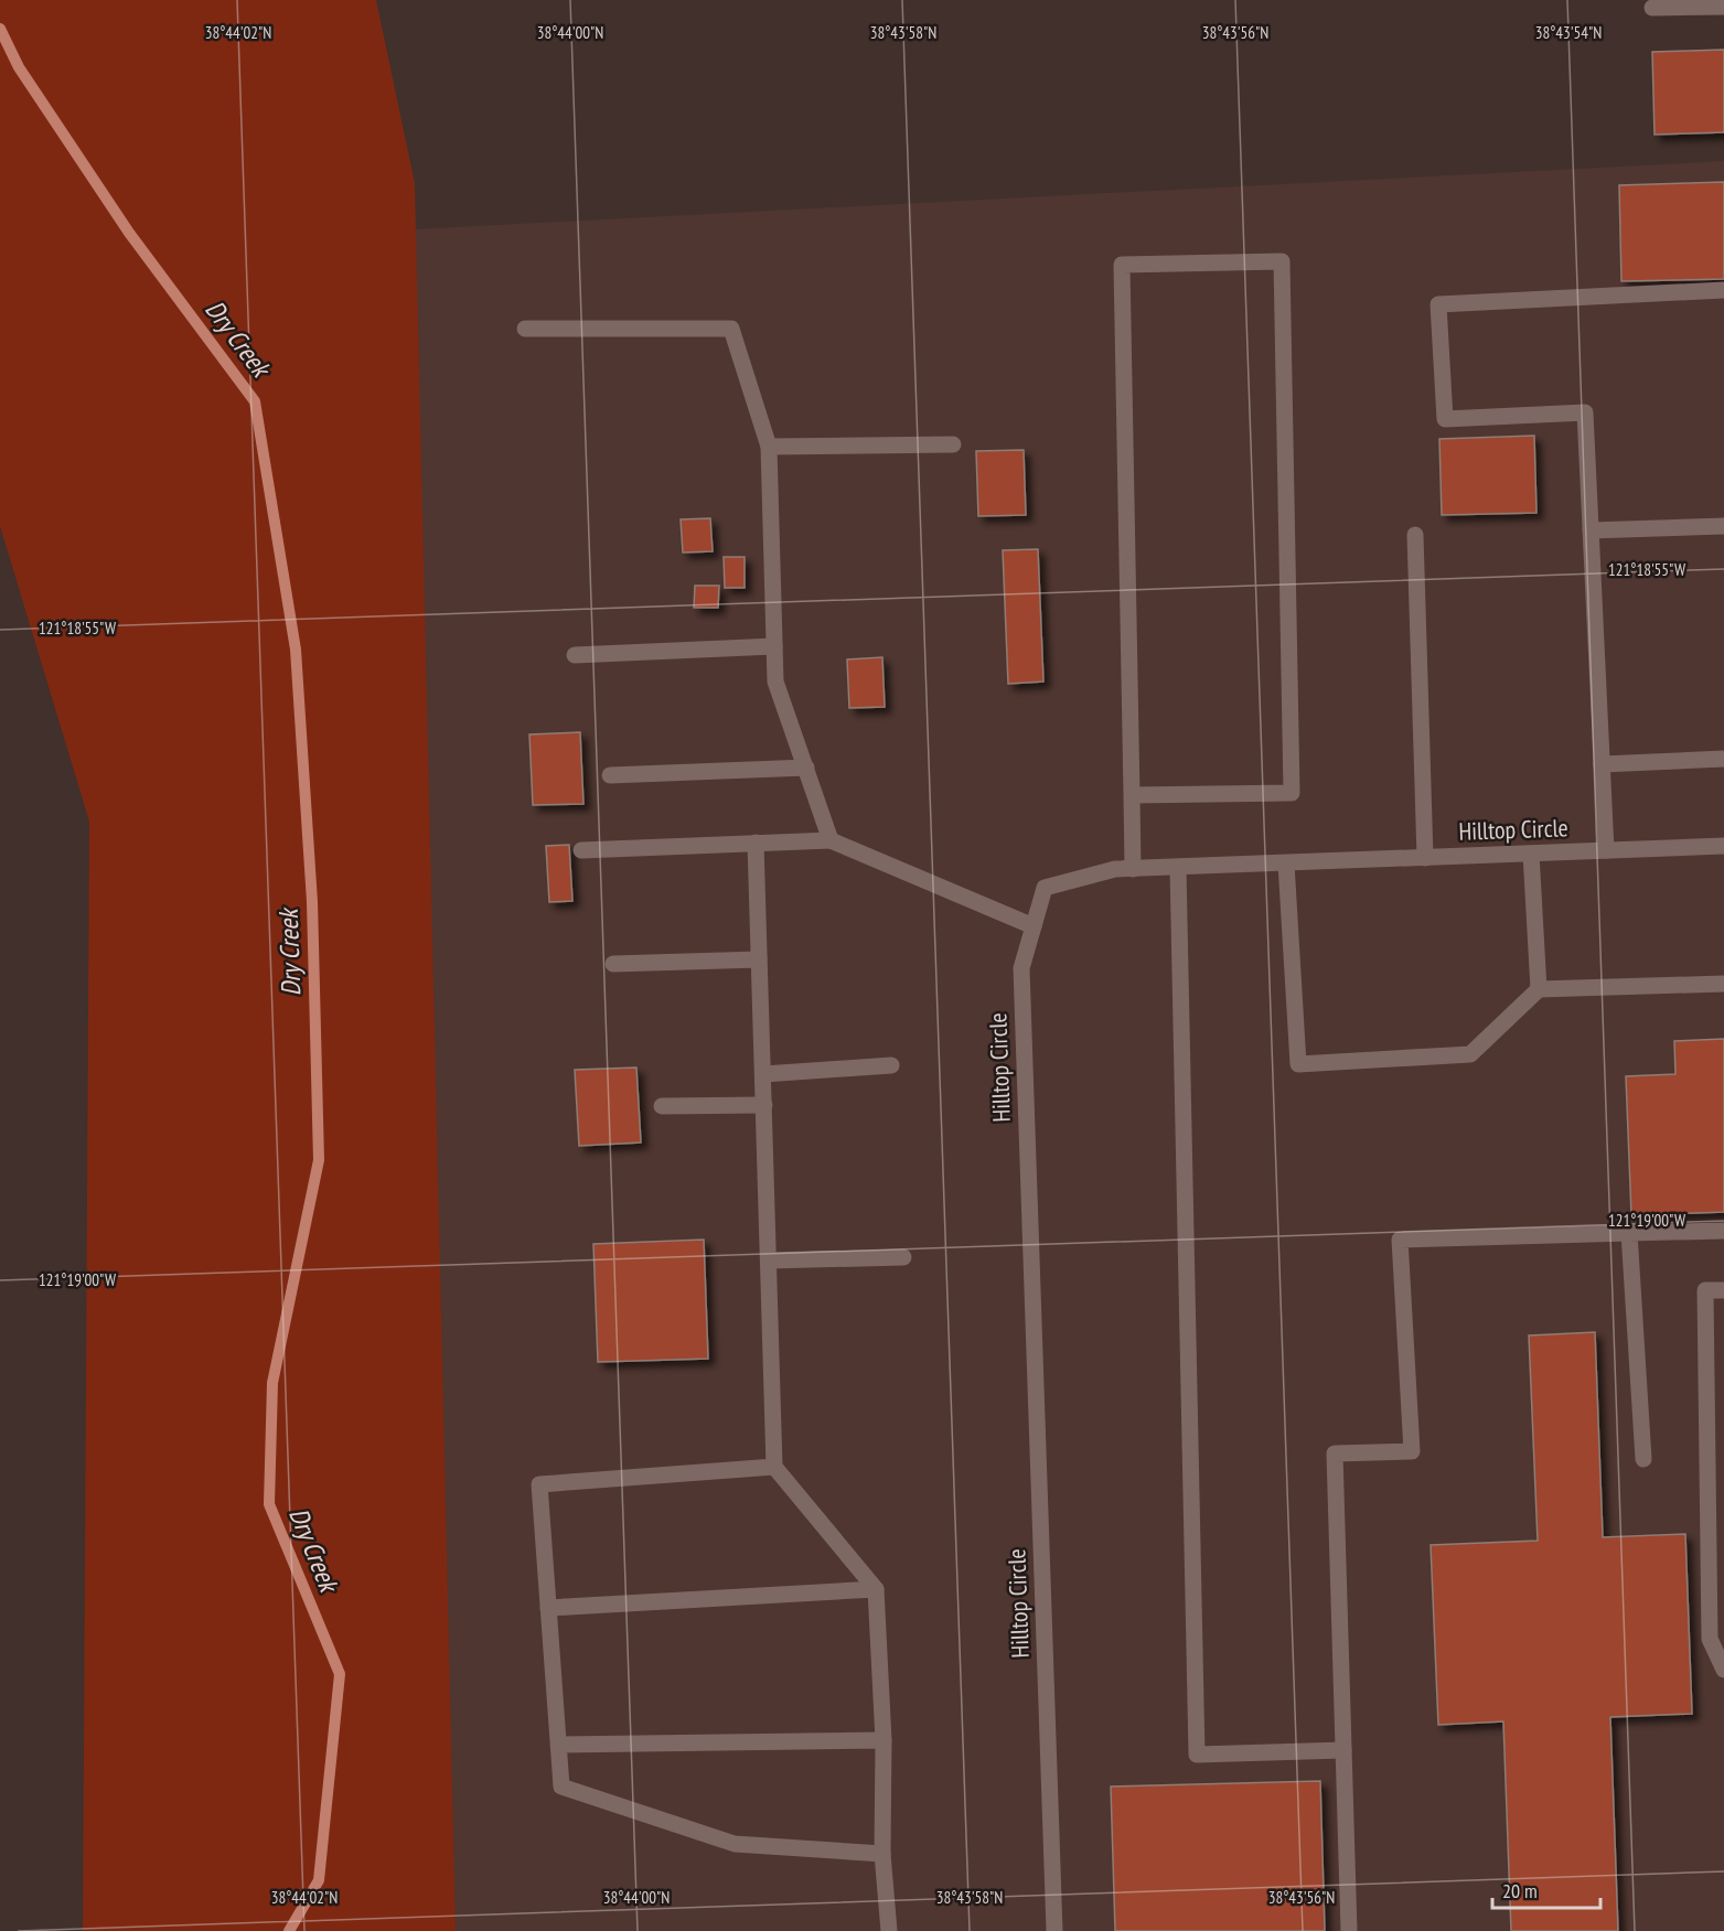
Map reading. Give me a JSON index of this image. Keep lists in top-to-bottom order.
{
  "streets": {
    "street": ["Hilltop Circle"]
  },
  "water": ["Dry Creek"],
  "scale_bar": "20 m",
  "coordinates": [
    "38°44'02\"N",
    "38°44'00\"N",
    "38°43'58\"N",
    "38°43'56\"N",
    "38°43'54\"N",
    "121°18'55\"W",
    "121°19'00\"W"
  ]
}
